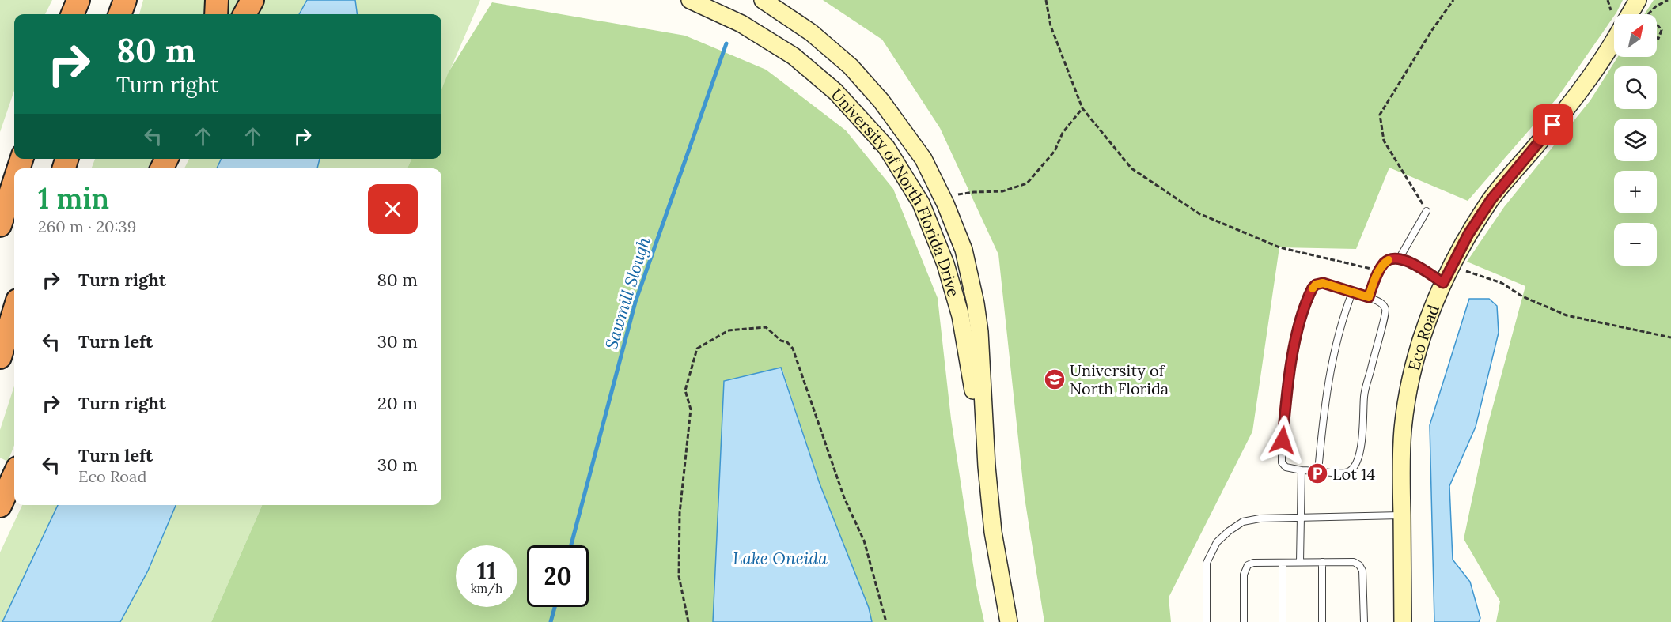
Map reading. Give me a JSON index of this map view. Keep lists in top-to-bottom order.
{
  "streets": {
    "street": ["University of North Florida Drive", "Eco Road"]
  },
  "water": ["Sawmill Slough", "Lake Oneida"],
  "places": {
    "school or university": ["University of North Florida"],
    "parking": ["Lot 14"]
  },
  "north": "top right",
  "page": {
    "map_buttons": ["+", "−"],
    "turn": ["80 m", "Turn right"],
    "heading": ["1 min", "260 m · 20:39"],
    "list": [
      {
        "name": "Turn right",
        "value": "80 m"
      },
      {
        "name": "Turn left",
        "value": "30 m"
      },
      {
        "name": "Turn right",
        "value": "20 m"
      },
      {
        "name": "Turn left",
        "note": "Eco Road",
        "value": "30 m"
      }
    ],
    "speed": "11 km/h",
    "limit": "20"
  }
}
